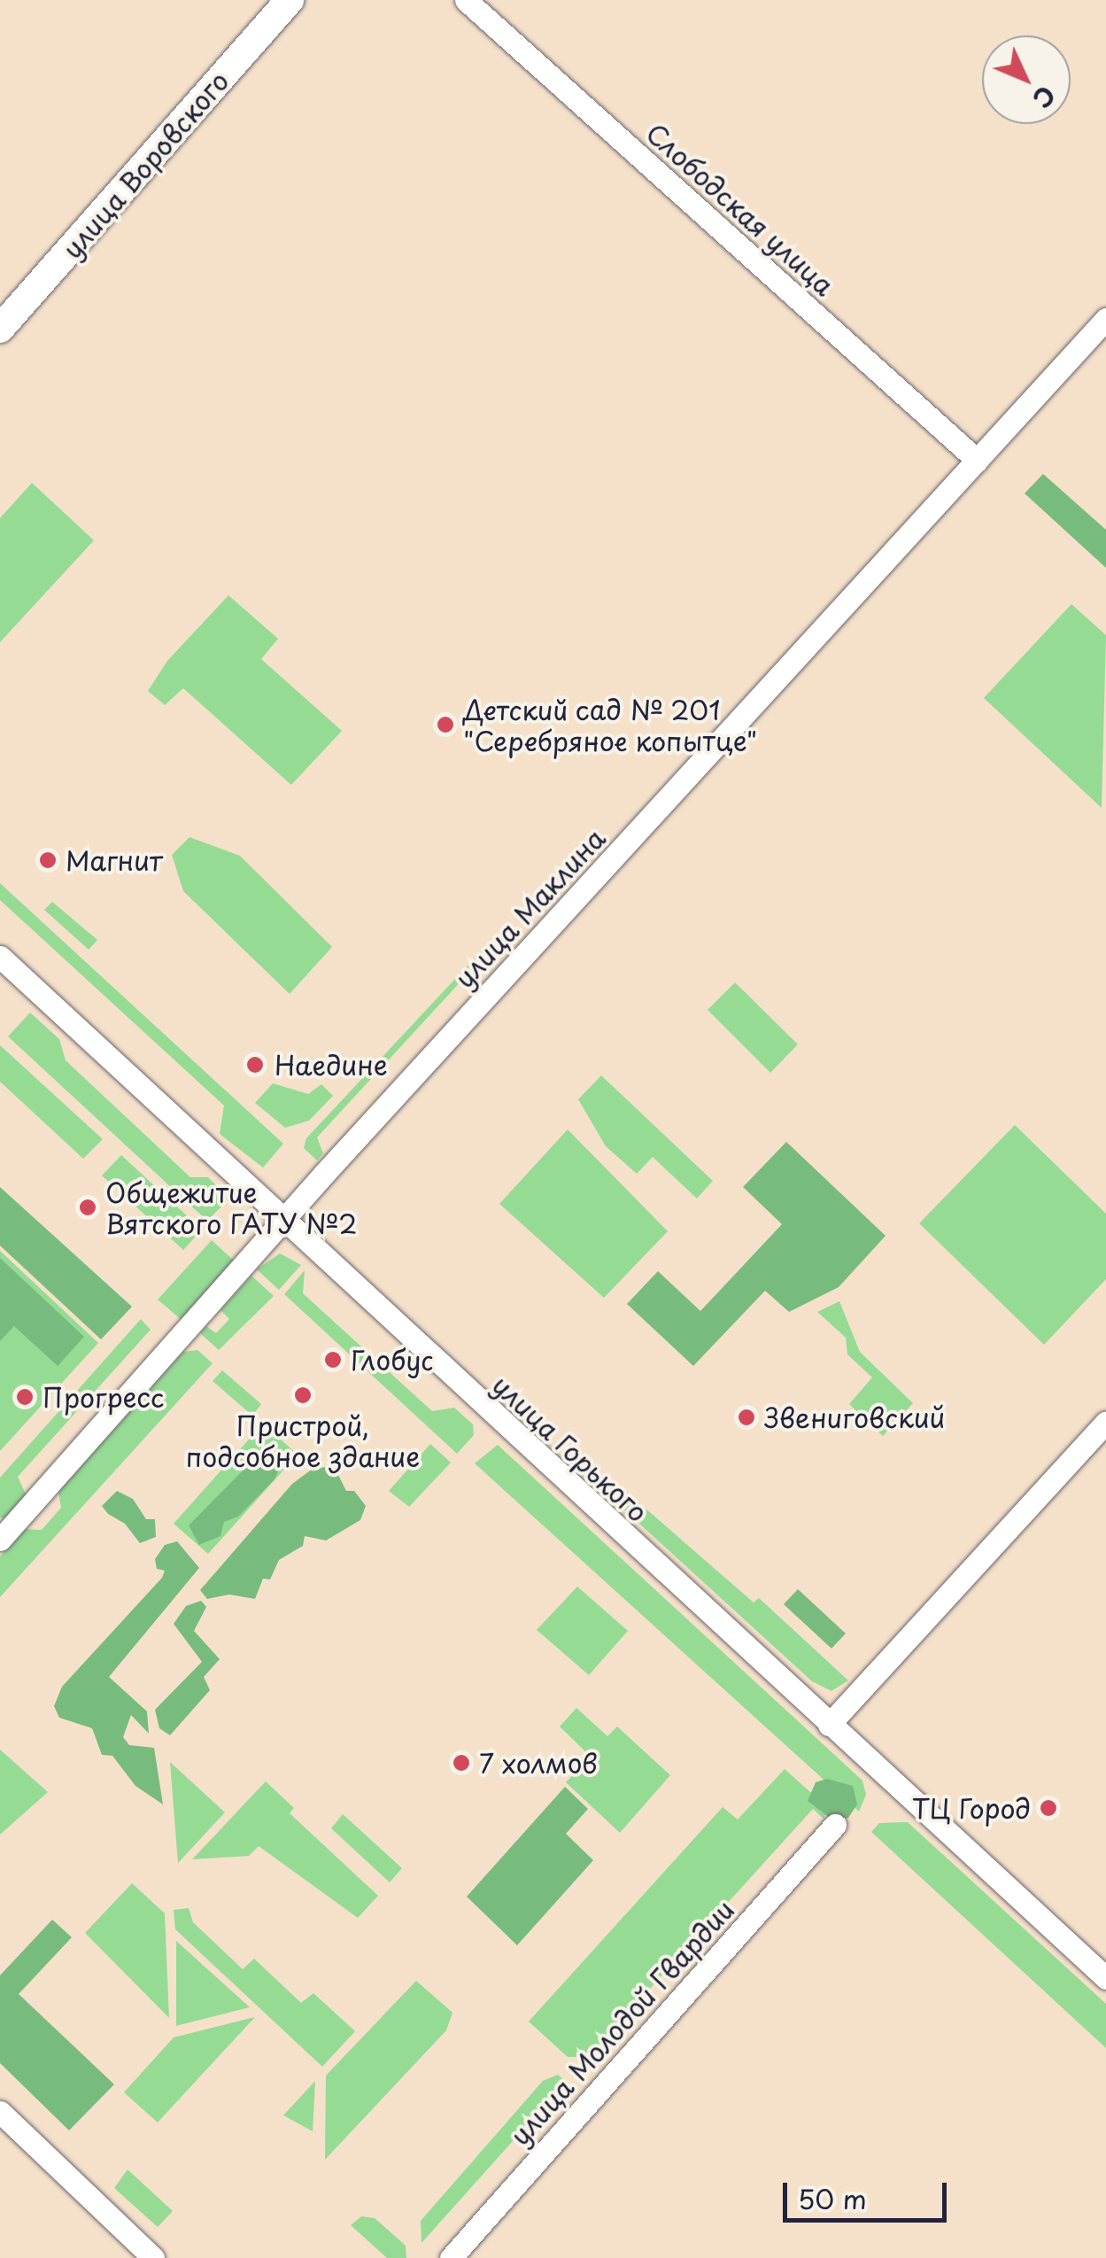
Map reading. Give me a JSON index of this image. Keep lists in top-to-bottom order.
{
  "streets": {
    "main road": ["улица Воровского"],
    "street": [
      "Слободская улица",
      "улица Маклина",
      "улица Горького",
      "улица Молодой Гвардии"
    ]
  },
  "crossings": [
    ["Слободская улица", "улица Маклина"],
    ["улица Маклина", "улица Горького"]
  ],
  "places": [
    "Детский сад № 201 \"Серебряное копытце\"",
    "Магнит",
    "Наедине",
    "Общежитие Вятского ГАТУ №2",
    "Глобус",
    "Пристрой, подсобное здание",
    "Прогресс",
    "Звениговский",
    "7 холмов",
    "ТЦ Город"
  ],
  "scale_bar": "50 m",
  "north": "bottom right"
}
